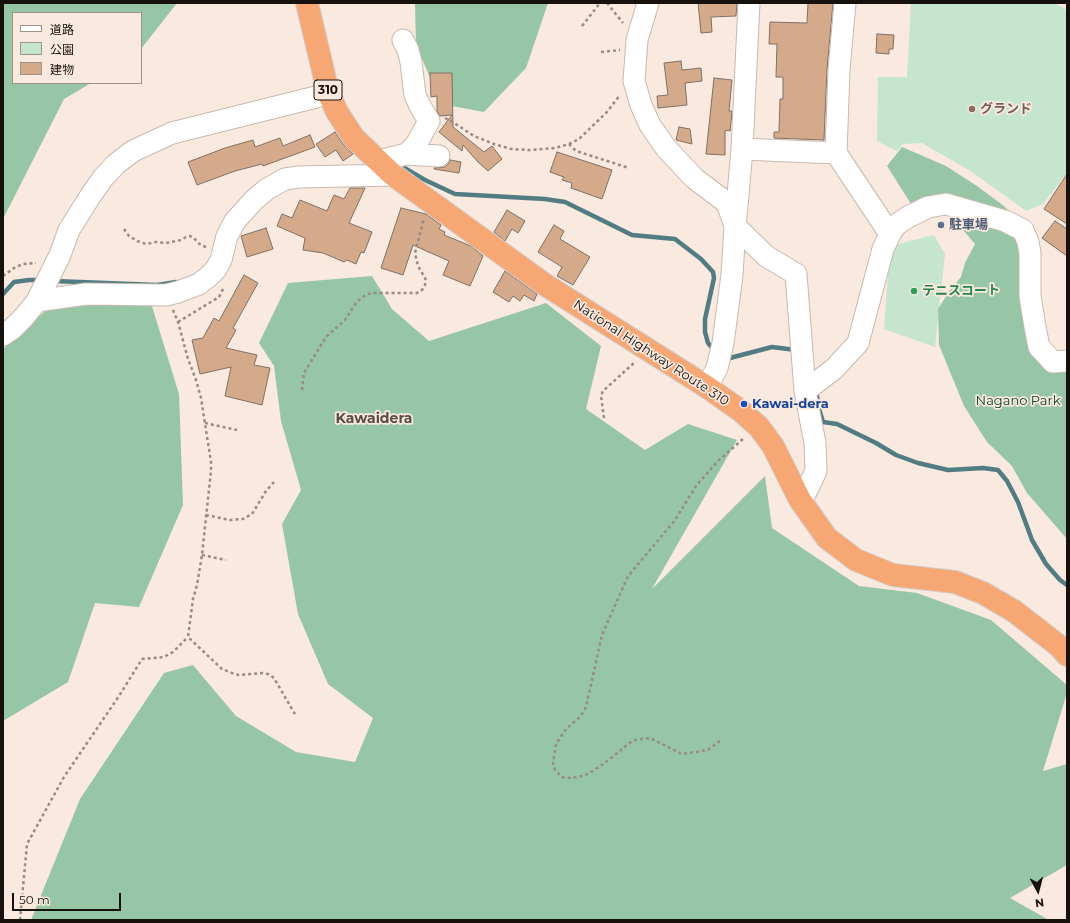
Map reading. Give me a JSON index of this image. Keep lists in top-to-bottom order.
{
  "streets": {
    "highway": ["310", "National Highway Route 310"]
  },
  "districts": ["Kawaidera"],
  "parks": ["Nagano Park"],
  "places": [
    "グランド",
    "駐車場",
    "テニスコート",
    "Kawai-dera"
  ],
  "legend": ["道路", "公園", "建物"],
  "scale_bar": "50 m",
  "north": "bottom"
}
